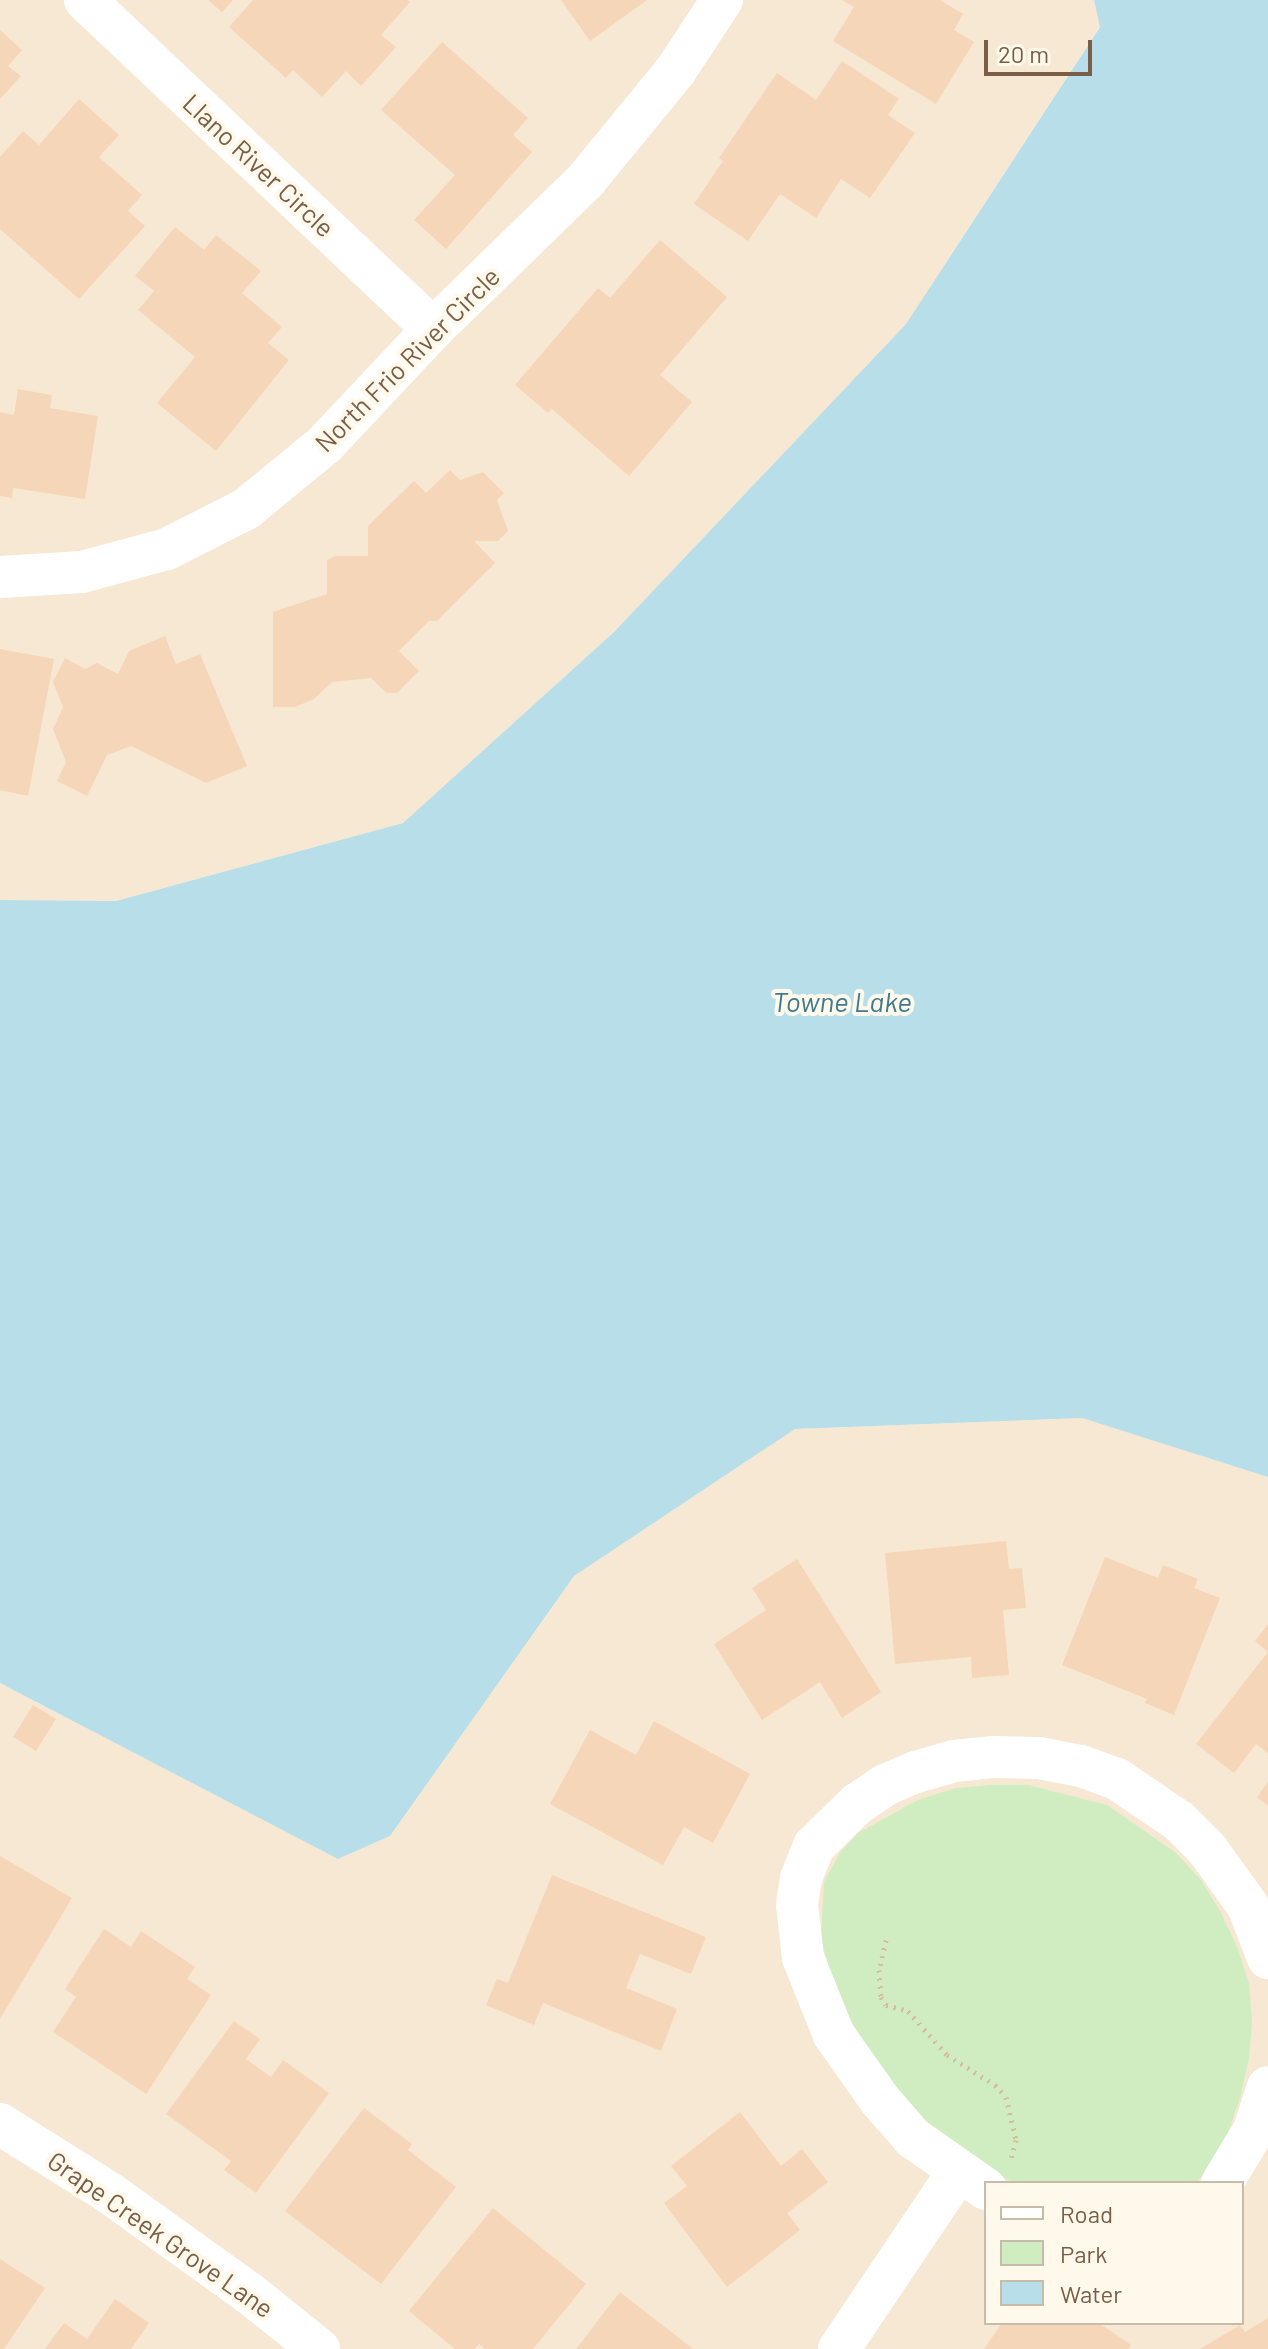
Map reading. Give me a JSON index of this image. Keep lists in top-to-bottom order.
{
  "streets": {
    "street": ["Llano River Circle", "North Frio River Circle", "Grape Creek Grove Lane"]
  },
  "crossings": [
    ["Llano River Circle", "North Frio River Circle"]
  ],
  "water": ["Towne Lake"],
  "legend": ["Road", "Park", "Water"],
  "scale_bar": "20 m"
}
